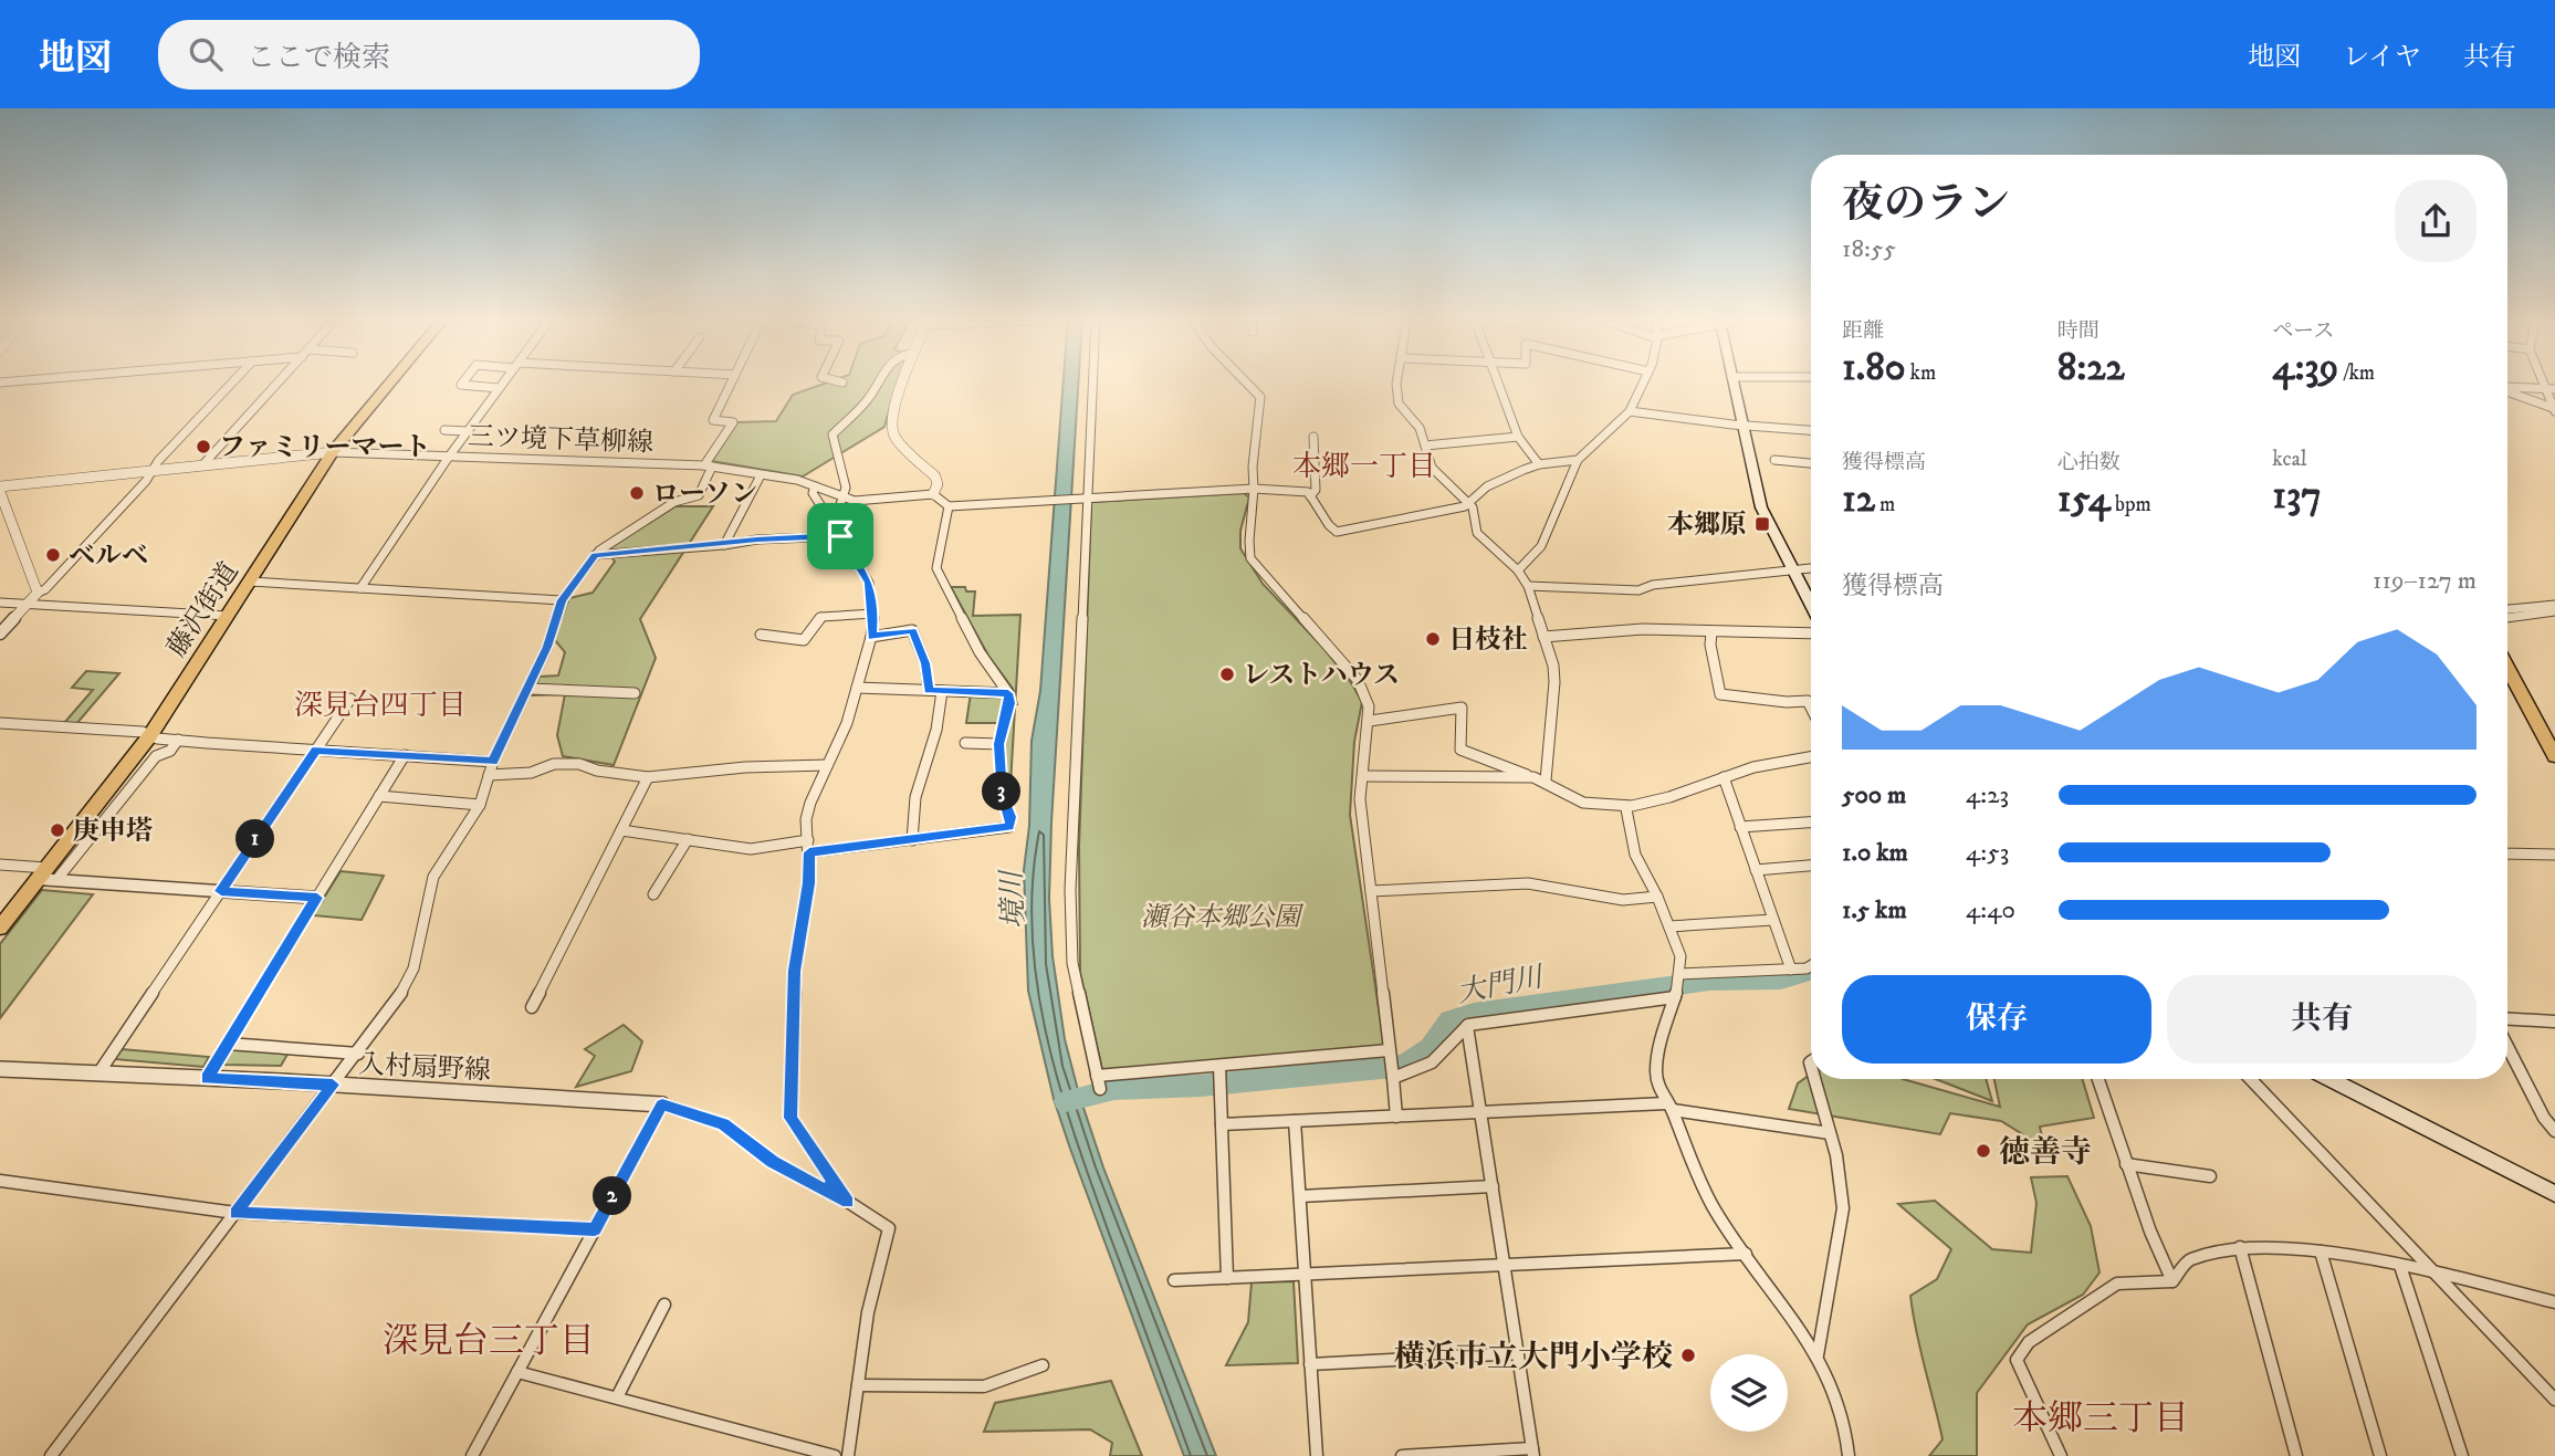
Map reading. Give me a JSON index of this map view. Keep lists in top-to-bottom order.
{
  "streets": {
    "main road": ["藤沢街道"],
    "street": ["三ツ境下草柳線", "入村扇野線"]
  },
  "crossings": [
    ["三ツ境下草柳線", "藤沢街道"]
  ],
  "districts": [
    "本郷一丁目",
    "深見台四丁目",
    "深見台三丁目",
    "本郷三丁目"
  ],
  "water": ["境川", "大門川"],
  "parks": ["瀬谷本郷公園"],
  "places": {
    "other": [
      "ファミリーマート",
      "ローソン",
      "ベルベ",
      "日枝社",
      "レストハウス",
      "庚申塔",
      "徳善寺",
      "横浜市立大門小学校"
    ],
    "transit": ["本郷原"]
  },
  "page": {
    "header": "地図",
    "search": "ここで検索",
    "nav": ["地図", "レイヤ", "共有"],
    "heading": ["夜のラン", "18:55"],
    "stats": [
      ["距離", "1.80 km"],
      ["時間", "8:22"],
      ["ペース", "4:39 /km"],
      ["獲得標高", "12 m"],
      ["心拍数", "154 bpm"],
      ["kcal", "137"]
    ],
    "chart": ["獲得標高", "119–127 m"],
    "list": [
      {
        "name": "500 m",
        "note": "4:23"
      },
      {
        "name": "1.0 km",
        "note": "4:53"
      },
      {
        "name": "1.5 km",
        "note": "4:40"
      }
    ],
    "pins": ["3", "1", "2"],
    "buttons": ["保存", "共有"]
  }
}
